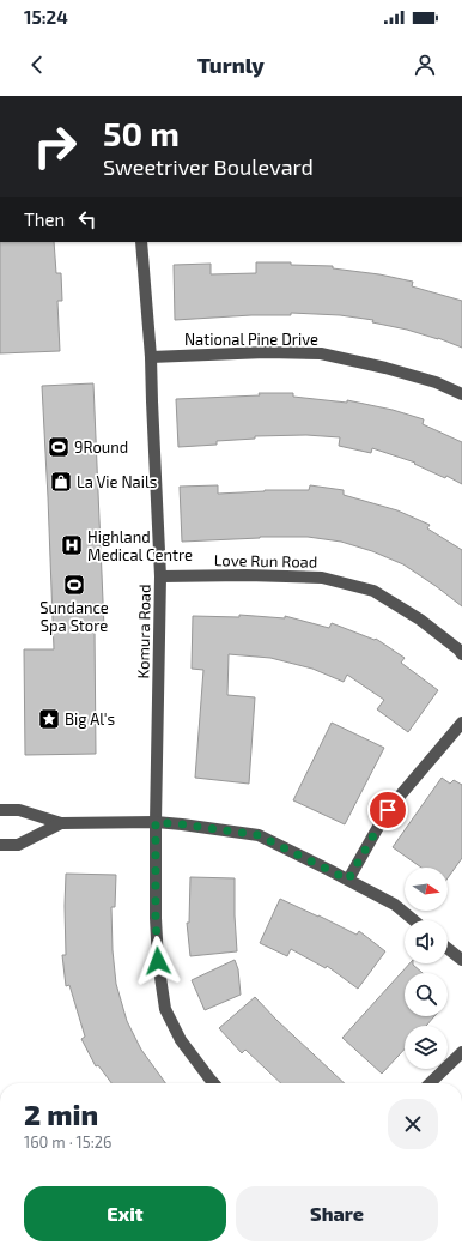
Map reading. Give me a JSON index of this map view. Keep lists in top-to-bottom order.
{
  "streets": {
    "street": ["National Pine Drive", "Love Run Road", "Komura Road"]
  },
  "crossings": [
    ["National Pine Drive", "Komura Road"],
    ["Love Run Road", "Komura Road"]
  ],
  "places": {
    "sports": ["9Round", "Sundance Spa Store"],
    "shop": ["La Vie Nails"],
    "hospital": ["Highland Medical Centre"],
    "place": ["Big Al's"]
  },
  "north": "right",
  "page": {
    "status": "15:24",
    "header": "Turnly",
    "turn": ["50 m", "Sweetriver Boulevard"],
    "then": "Then",
    "heading": ["2 min", "160 m · 15:26"],
    "buttons": ["Exit", "Share"]
  }
}
